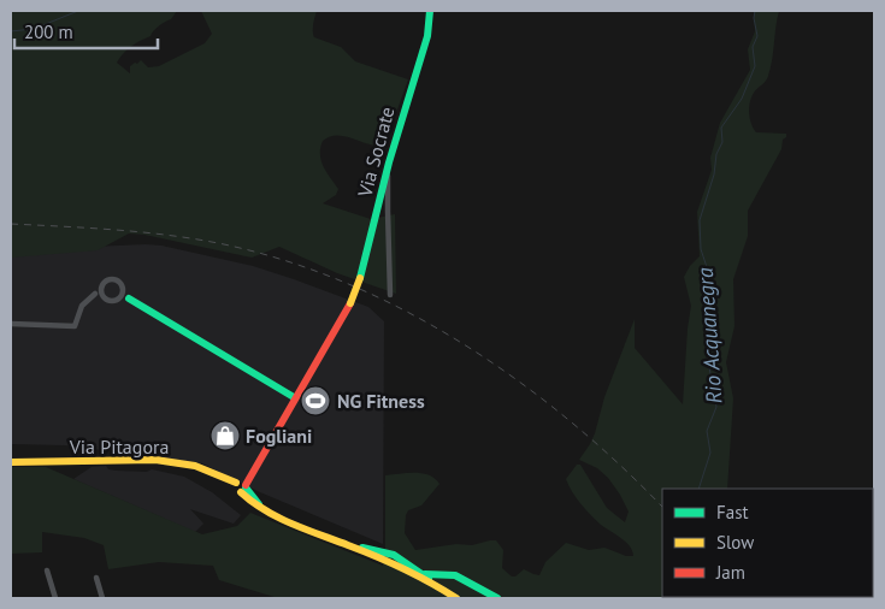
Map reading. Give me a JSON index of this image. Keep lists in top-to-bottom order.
{
  "streets": {
    "street": ["Via Socrate", "Via Pitagora"]
  },
  "water": ["Rio Acquanegra"],
  "places": {
    "sports": ["NG Fitness"],
    "shop": ["Fogliani"]
  },
  "legend": ["Fast", "Slow", "Jam"],
  "scale_bar": "200 m"
}
